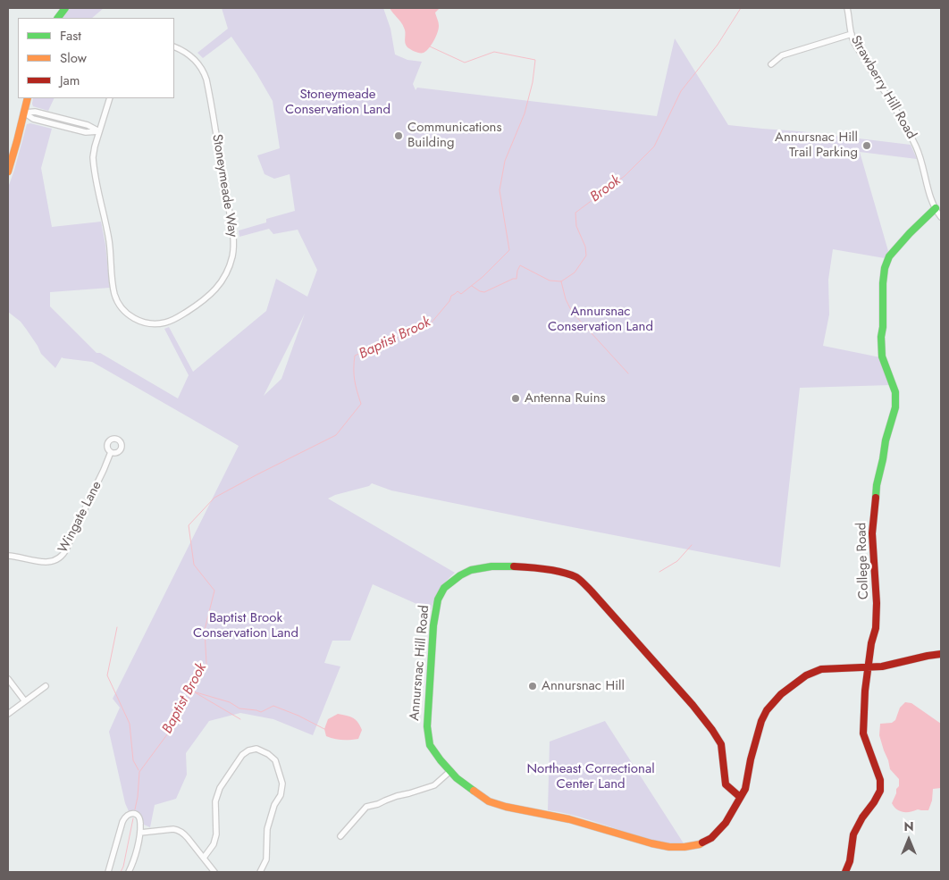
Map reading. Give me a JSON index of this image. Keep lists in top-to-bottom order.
{
  "streets": {
    "street": [
      "Strawberry Hill Road",
      "Stoneymeade Way",
      "Wingate Lane",
      "College Road",
      "Annursnac Hill Road"
    ]
  },
  "crossings": [
    ["Strawberry Hill Road", "College Road"],
    ["College Road", "Annursnac Hill Road"]
  ],
  "water": ["Brook", "Baptist Brook"],
  "parks": [
    "Stoneymeade Conservation Land",
    "Annursnac Conservation Land",
    "Baptist Brook Conservation Land",
    "Northeast Correctional Center Land"
  ],
  "places": [
    "Communications Building",
    "Annursnac Hill Trail Parking",
    "Antenna Ruins",
    "Annursnac Hill"
  ],
  "legend": ["Fast", "Slow", "Jam"],
  "north": "top"
}
